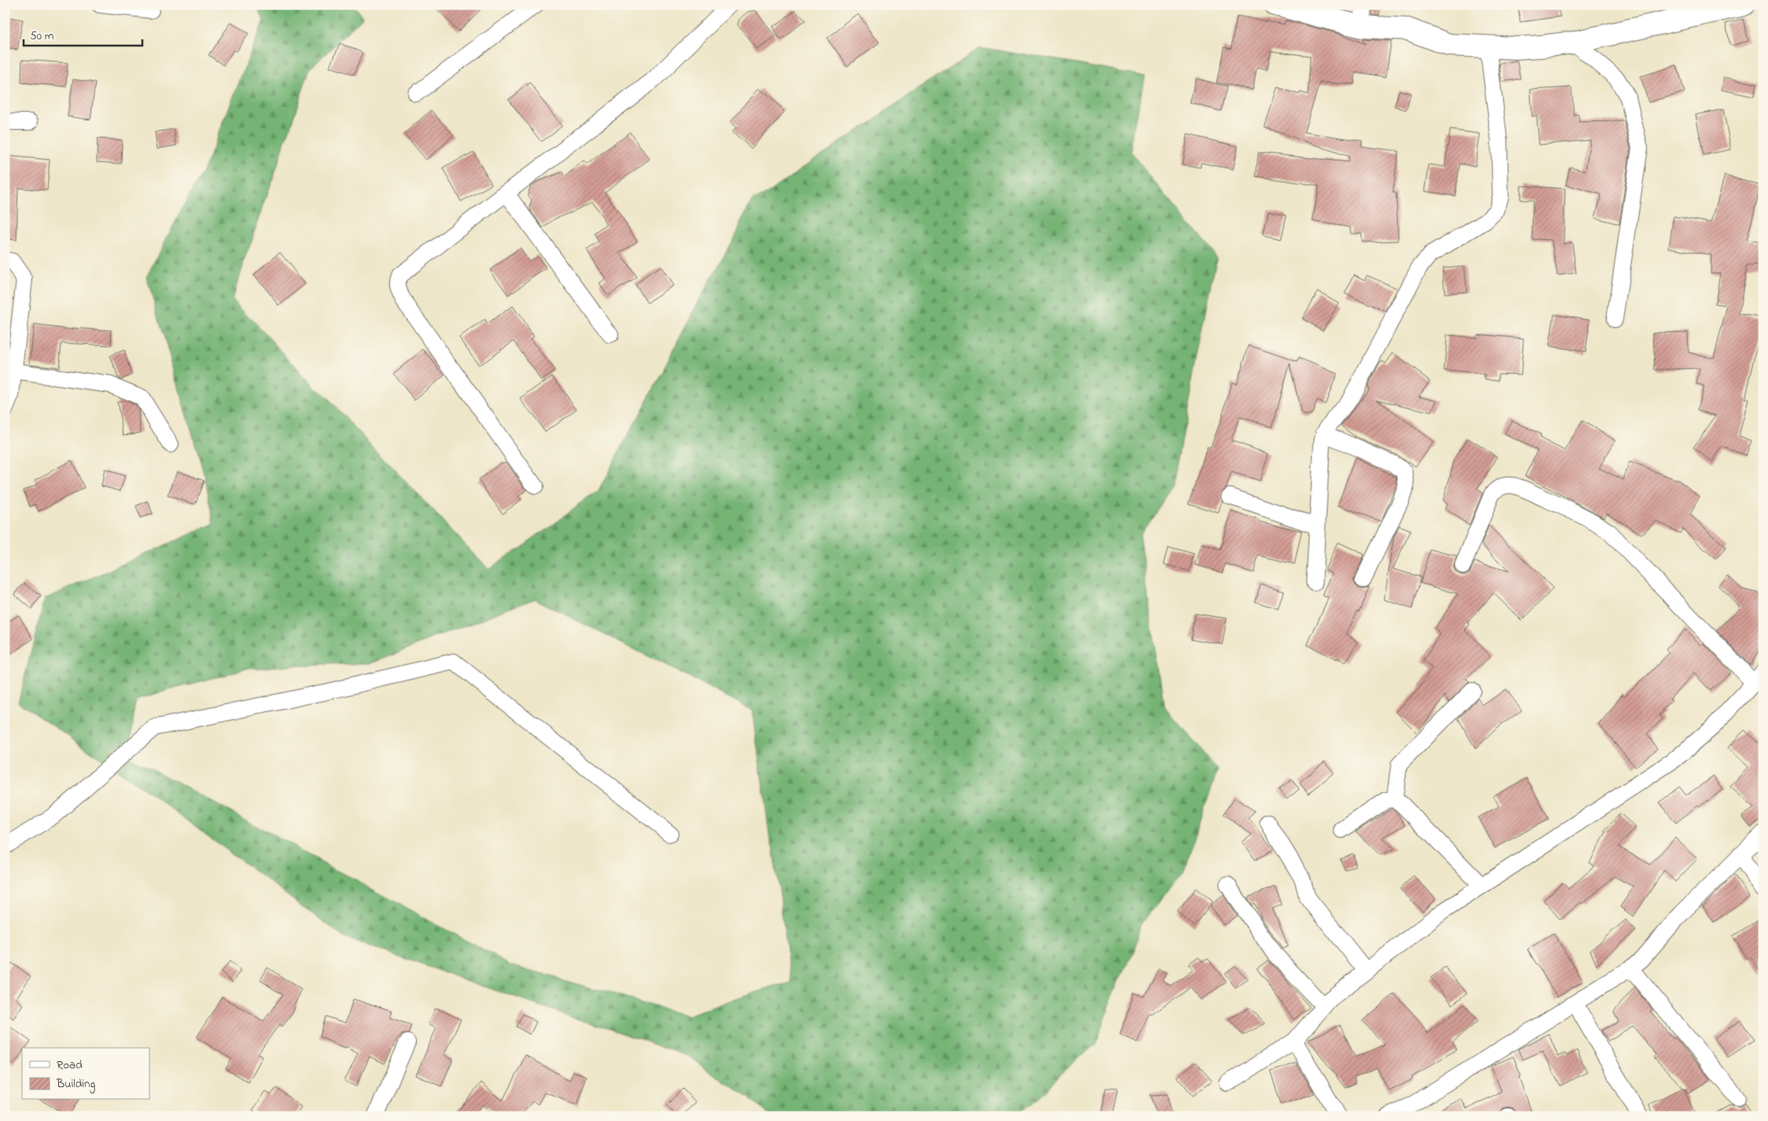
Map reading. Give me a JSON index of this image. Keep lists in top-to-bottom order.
{
  "legend": ["Road", "Building"],
  "scale_bar": "50 m"
}
